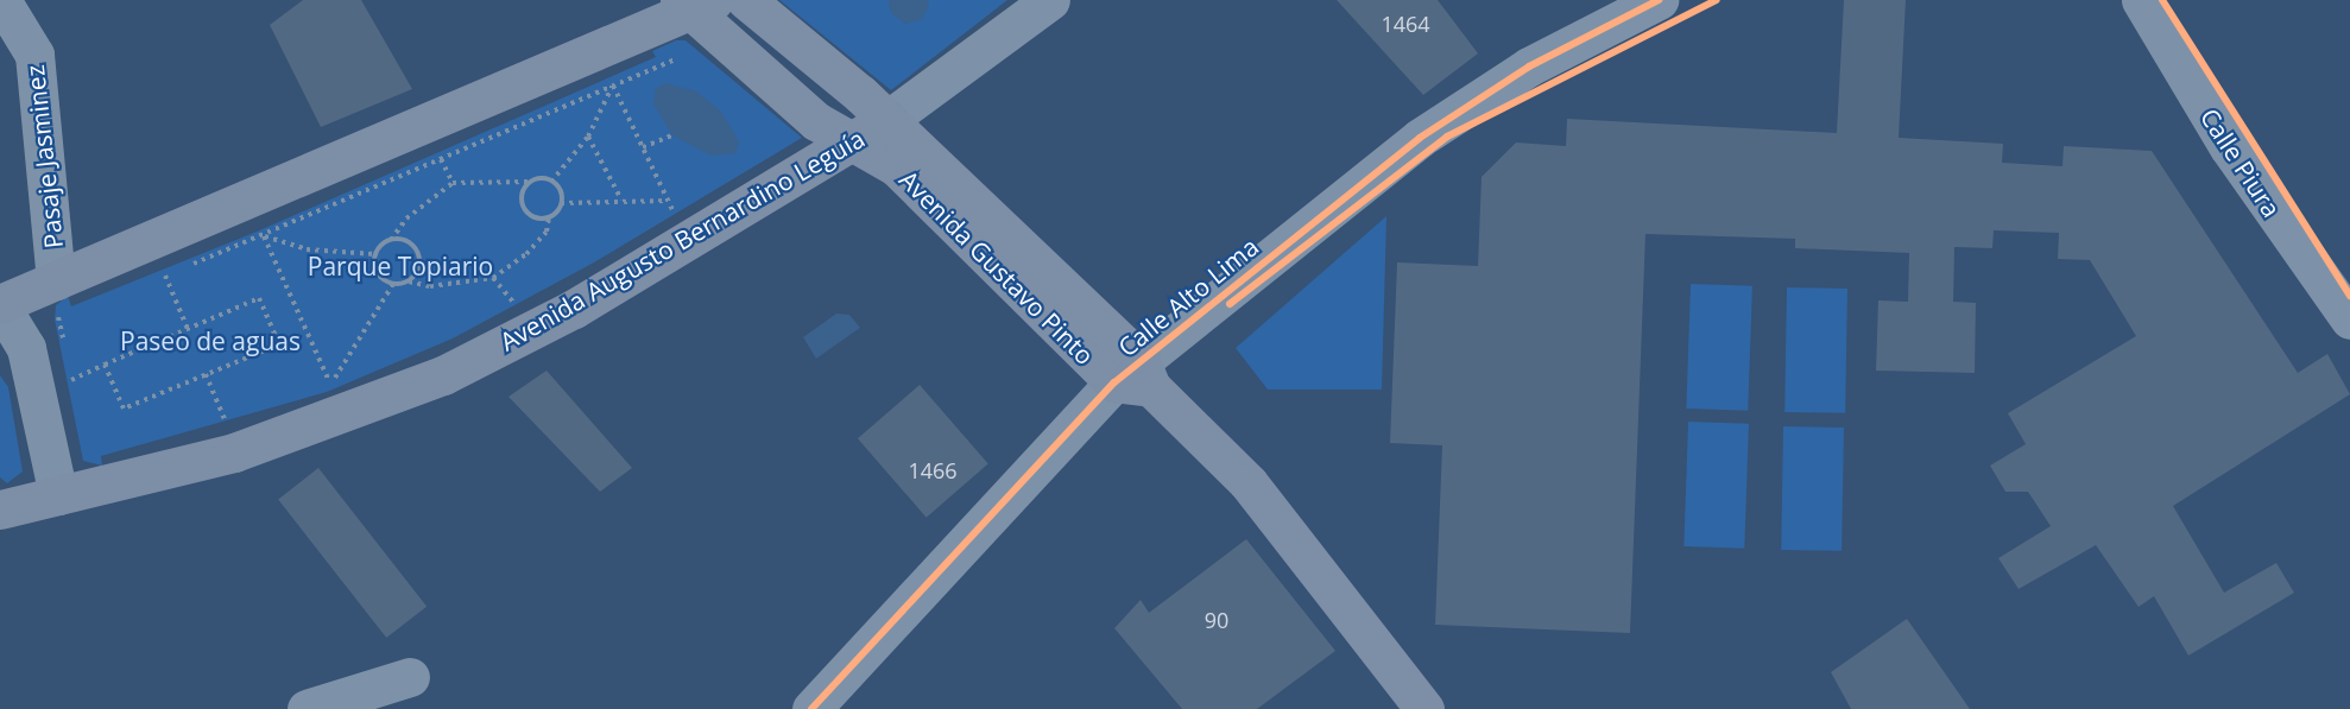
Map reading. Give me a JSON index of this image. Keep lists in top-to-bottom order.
{
  "streets": {
    "main road": ["Avenida Augusto Bernardino Leguía", "Avenida Gustavo Pinto"],
    "street": ["Pasaje Jasminez", "Calle Piura", "Calle Alto Lima"]
  },
  "crossings": [
    ["Avenida Augusto Bernardino Leguía", "Avenida Gustavo Pinto"],
    ["Avenida Gustavo Pinto", "Calle Alto Lima"]
  ],
  "parks": ["Parque Topiario", "Paseo de aguas"],
  "house_numbers": ["1464", "1466", "90"]
}
